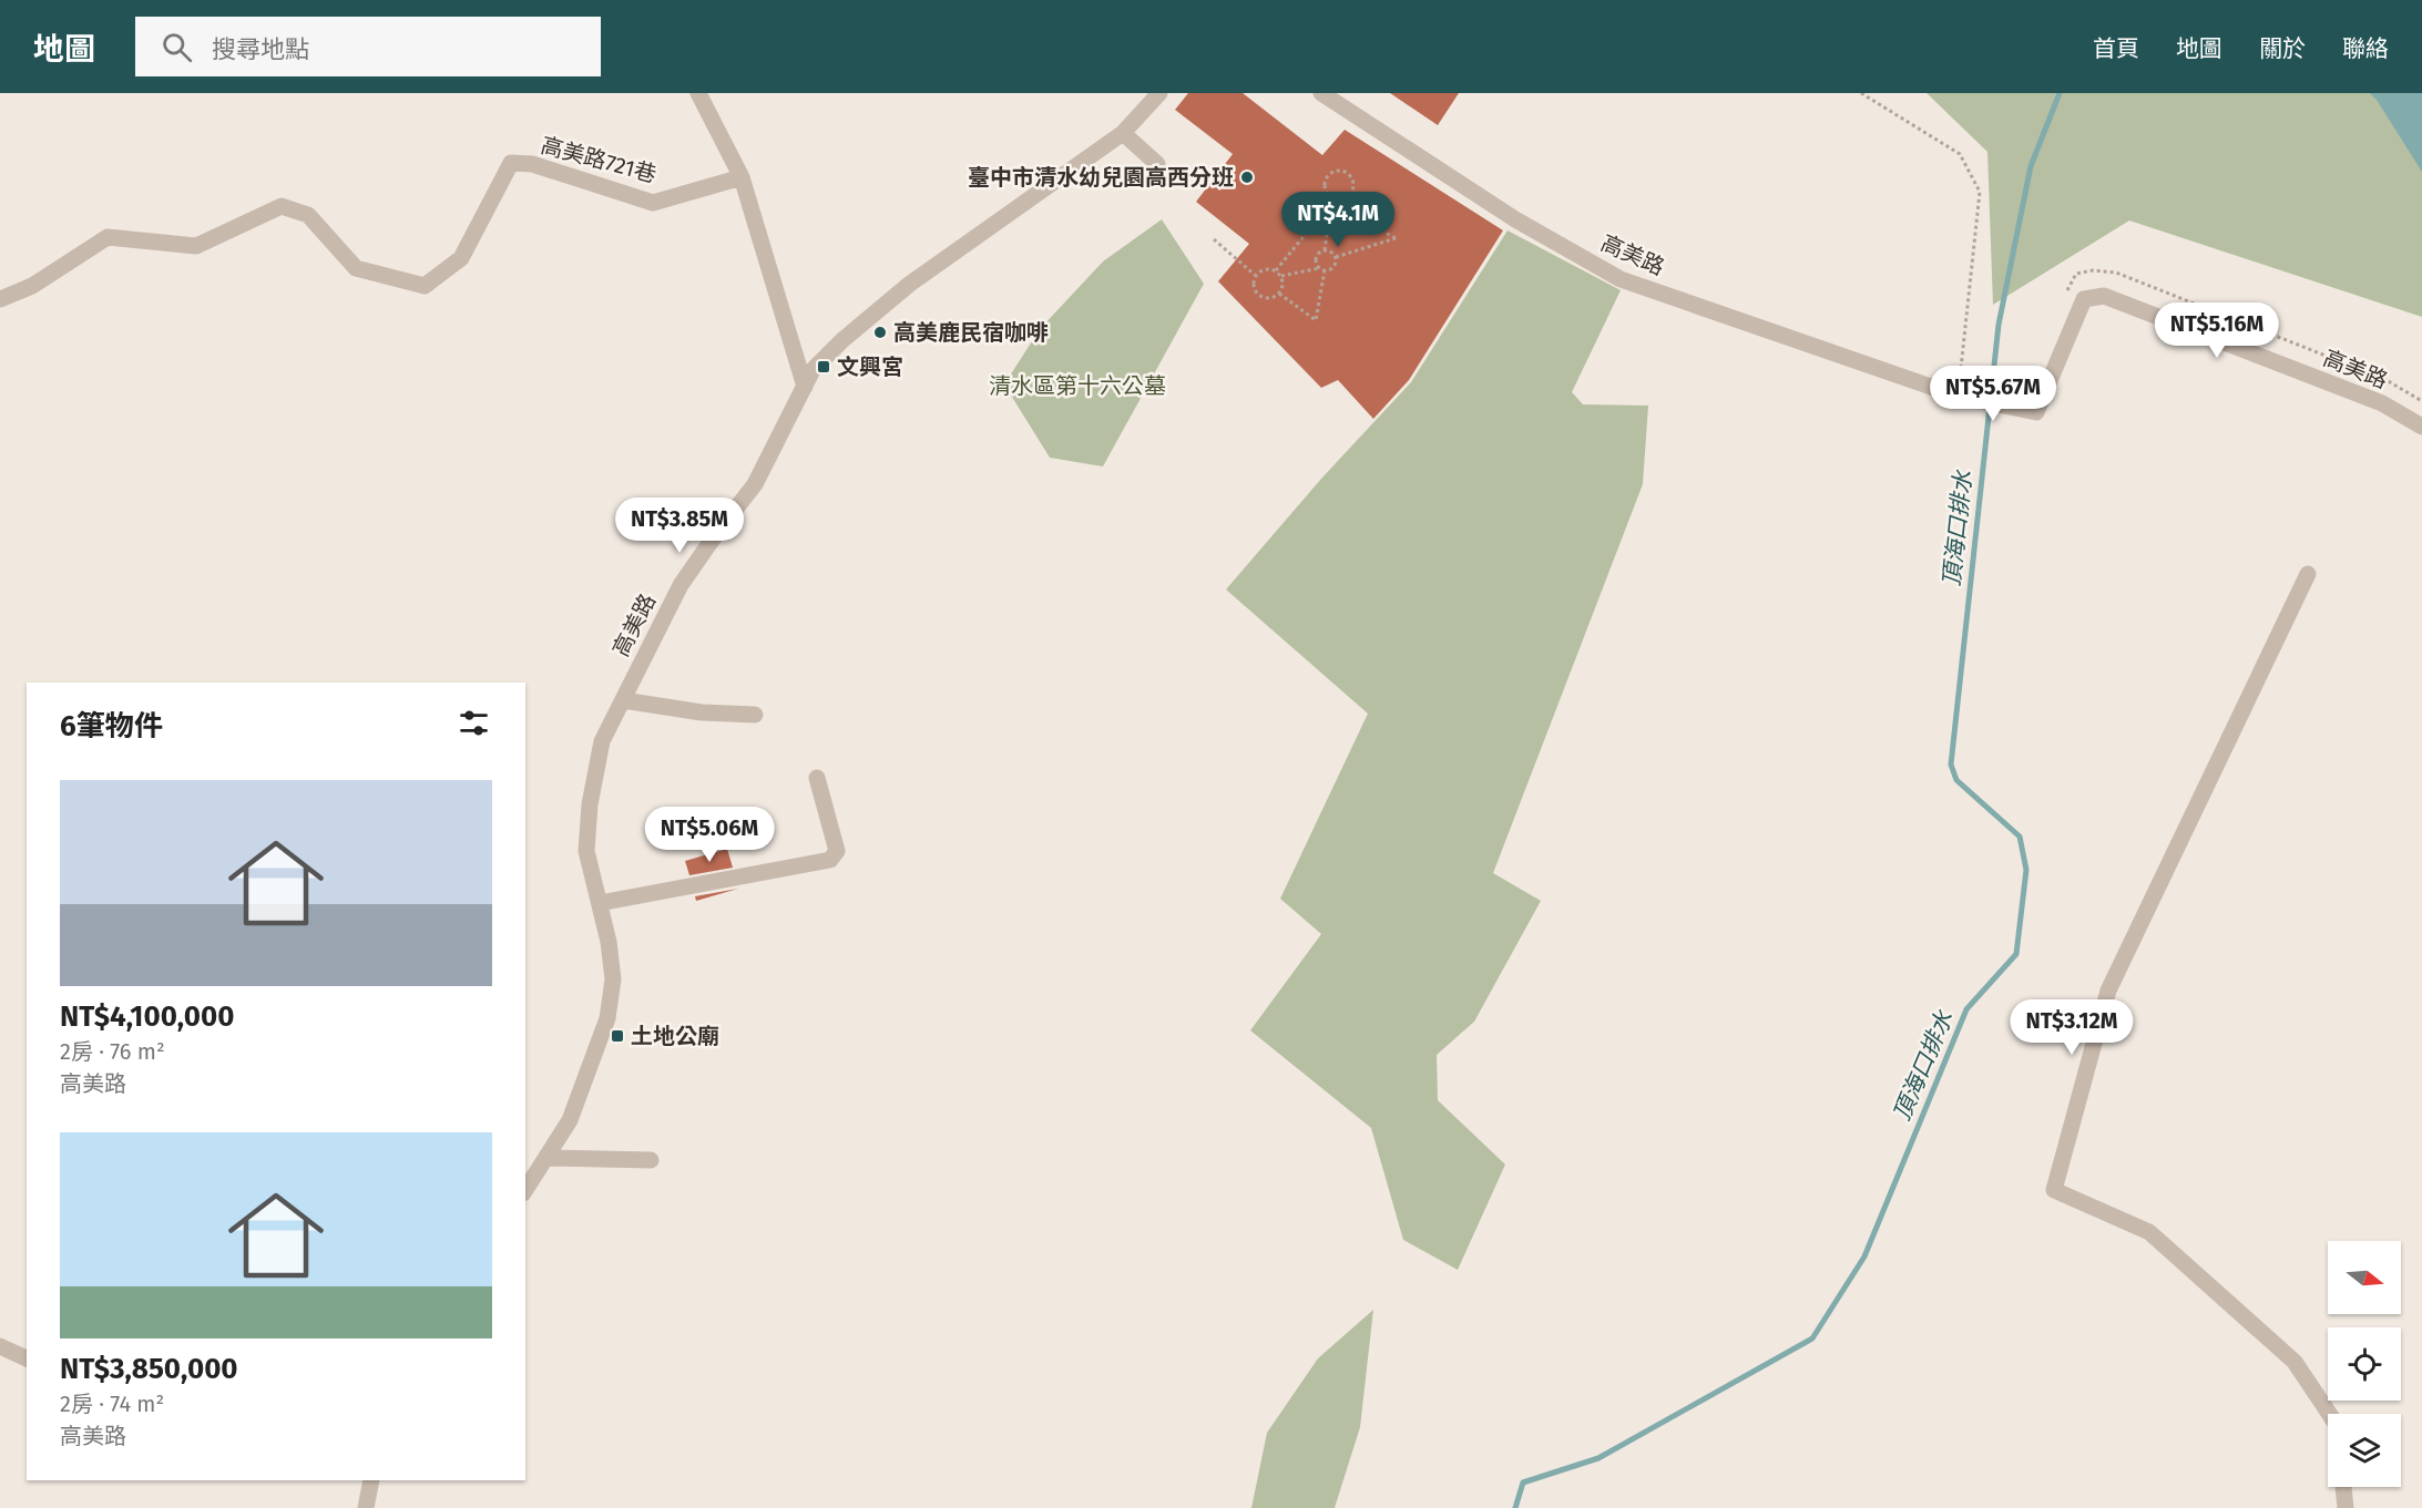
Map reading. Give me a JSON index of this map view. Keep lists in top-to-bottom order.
{
  "streets": {
    "street": ["高美路721巷", "高美路"]
  },
  "water": ["頂海口排水"],
  "parks": ["清水區第十六公墓"],
  "places": {
    "other": ["臺中市清水幼兒園高西分班", "高美鹿民宿咖啡"],
    "transit": ["文興宮", "土地公廟"]
  },
  "north": "right",
  "page": {
    "header": "地圖",
    "search": "搜尋地點",
    "nav": [
      "首頁",
      "地圖",
      "關於",
      "聯絡"
    ],
    "price": [
      "NT$4.1M",
      "NT$5.16M",
      "NT$5.67M",
      "NT$3.85M",
      "NT$5.06M",
      "NT$3.12M"
    ],
    "heading": "6筆物件",
    "list": [
      {
        "name": "NT$4,100,000",
        "note": "2房 · 76 m² · 高美路"
      },
      {
        "name": "NT$3,850,000",
        "note": "2房 · 74 m² · 高美路"
      }
    ]
  }
}
